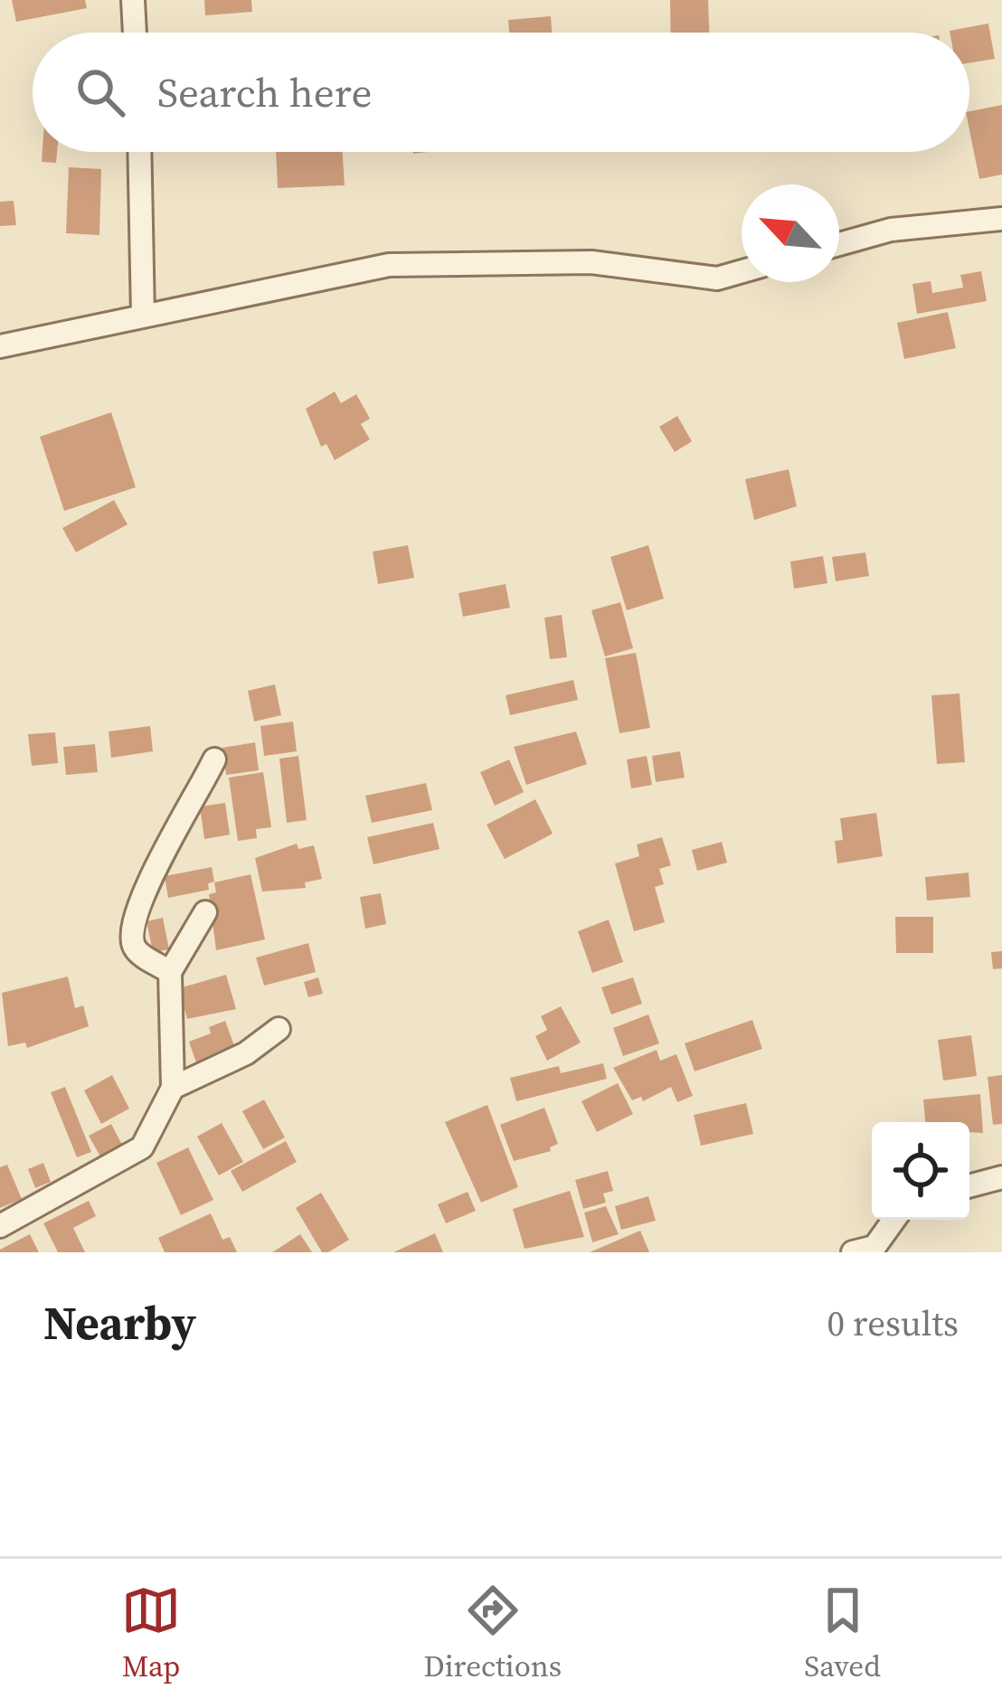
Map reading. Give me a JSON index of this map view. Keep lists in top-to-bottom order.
{
  "north": "top left",
  "page": {
    "search": "Search here",
    "heading": ["Nearby", "0 results"],
    "nav": ["Map", "Directions", "Saved"]
  }
}
